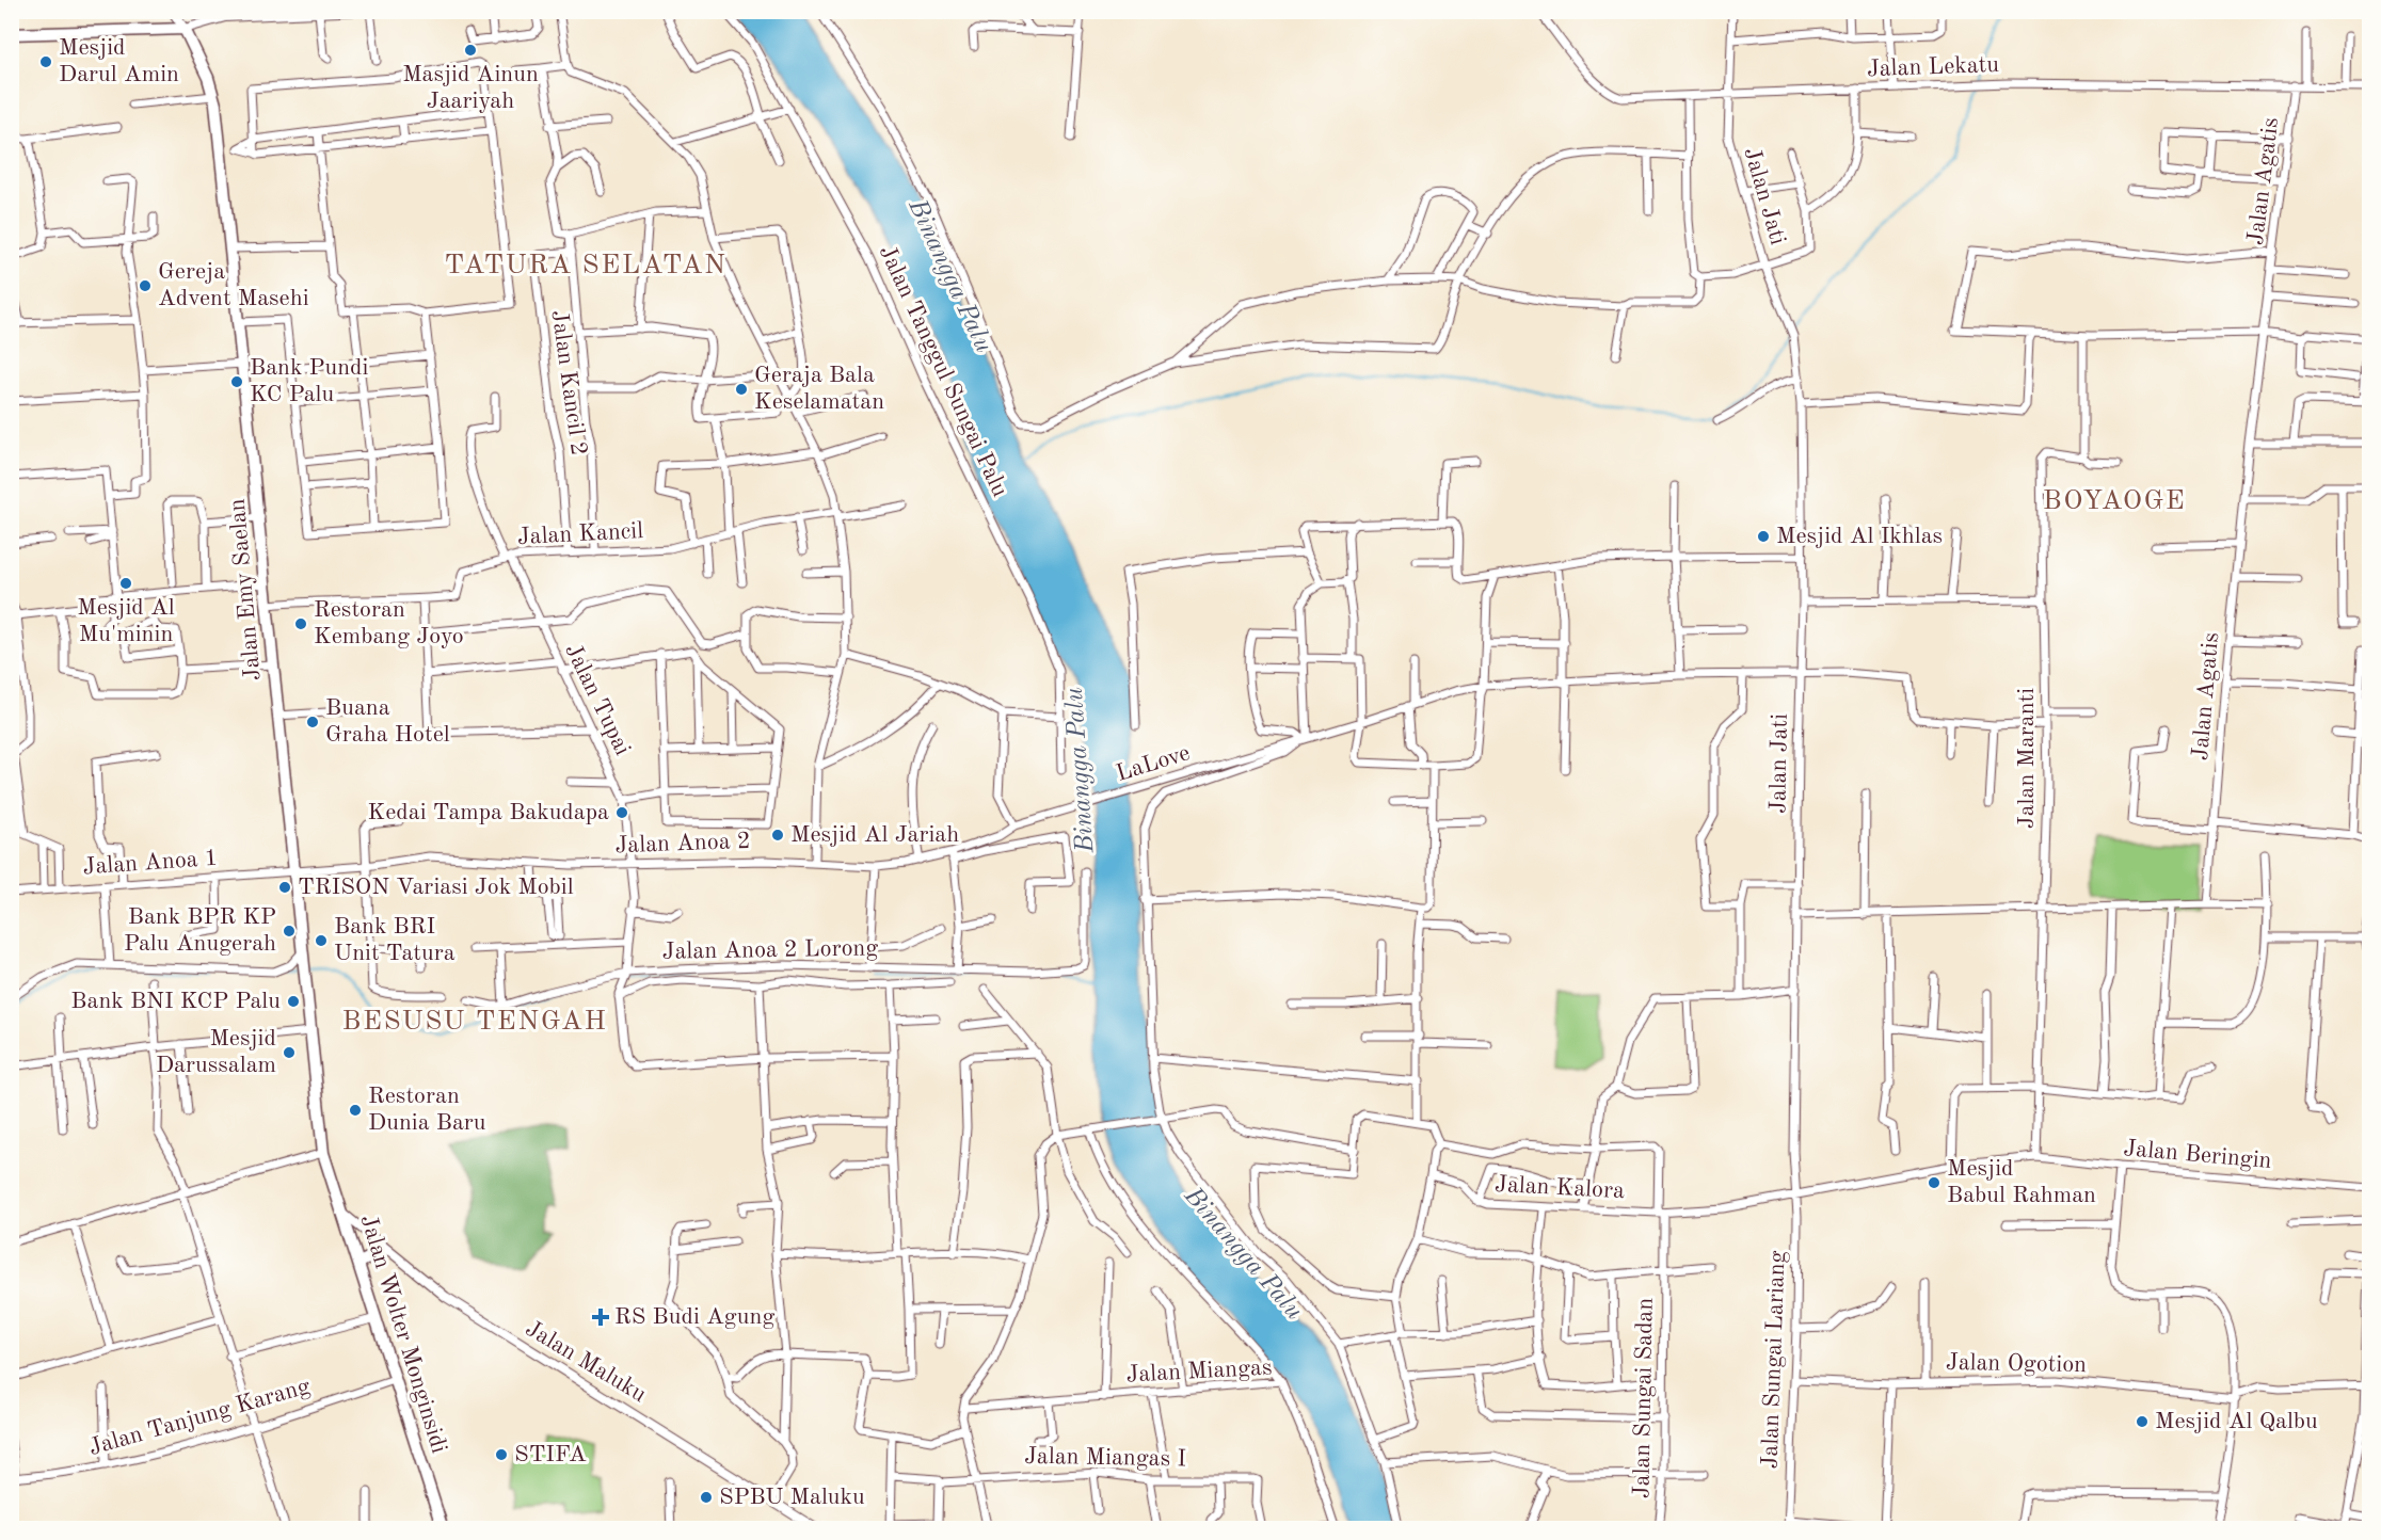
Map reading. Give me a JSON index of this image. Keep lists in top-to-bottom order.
{
  "streets": {
    "highway": ["Jalan Emy Saelan", "Jalan Wolter Monginsidi"],
    "main road": ["Jalan Maluku"],
    "street": [
      "Jalan Lekatu",
      "Jalan Agatis",
      "Jalan Jati",
      "Jalan Tanggul Sungai Palu",
      "Jalan Kancil 2",
      "Jalan Kancil",
      "Jalan Tupai",
      "Jalan Maranti",
      "LaLove",
      "Jalan Anoa 2",
      "Jalan Anoa 1",
      "Jalan Anoa 2 Lorong",
      "Jalan Beringin",
      "Jalan Kalora",
      "Jalan Sungai Lariang",
      "Jalan Ogotion",
      "Jalan Miangas",
      "Jalan Sungai Sadan",
      "Jalan Tanjung Karang",
      "Jalan Miangas I"
    ]
  },
  "crossings": [
    ["Jalan Lekatu", "Jalan Agatis"],
    ["Jalan Lekatu", "Jalan Jati"],
    ["Jalan Jati", "Jalan Beringin"],
    ["Jalan Jati", "Jalan Kalora"],
    ["Jalan Jati", "Jalan Sungai Lariang"],
    ["Jalan Kancil 2", "Jalan Kancil"],
    ["Jalan Kancil", "Jalan Emy Saelan"],
    ["Jalan Kancil", "Jalan Tupai"],
    ["Jalan Emy Saelan", "Jalan Anoa 2"],
    ["Jalan Emy Saelan", "Jalan Anoa 1"],
    ["Jalan Emy Saelan", "Jalan Wolter Monginsidi"],
    ["Jalan Tupai", "Jalan Anoa 2"],
    ["Jalan Tupai", "Jalan Anoa 2 Lorong"],
    ["Jalan Maranti", "Jalan Beringin"],
    ["LaLove", "Jalan Anoa 2"],
    ["Jalan Anoa 2", "Jalan Anoa 1"],
    ["Jalan Beringin", "Jalan Kalora"],
    ["Jalan Beringin", "Jalan Sungai Lariang"],
    ["Jalan Kalora", "Jalan Sungai Lariang"],
    ["Jalan Kalora", "Jalan Sungai Sadan"],
    ["Jalan Wolter Monginsidi", "Jalan Maluku"],
    ["Jalan Wolter Monginsidi", "Jalan Tanjung Karang"],
    ["Jalan Sungai Lariang", "Jalan Ogotion"]
  ],
  "districts": ["TATURA SELATAN", "BOYAOGE", "BESUSU TENGAH"],
  "water": ["Binangga Palu"],
  "places": {
    "other": [
      "Masjid Ainun Jaariyah",
      "Mesjid Darul Amin",
      "Gereja Advent Masehi",
      "Bank Pundi KC Palu",
      "Geraja Bala Keselamatan",
      "Mesjid Al Ikhlas",
      "Mesjid Al Mu'minin",
      "Restoran Kembang Joyo",
      "Buana Graha Hotel",
      "Kedai Tampa Bakudapa",
      "Mesjid Al Jariah",
      "TRISON Variasi Jok Mobil",
      "Bank BPR KP Palu Anugerah",
      "Bank BRI Unit Tatura",
      "Bank BNI KCP Palu",
      "Mesjid Darussalam",
      "Restoran Dunia Baru",
      "Mesjid Babul Rahman",
      "Mesjid Al Qalbu",
      "STIFA",
      "SPBU Maluku"
    ],
    "health": ["RS Budi Agung"]
  }
}
